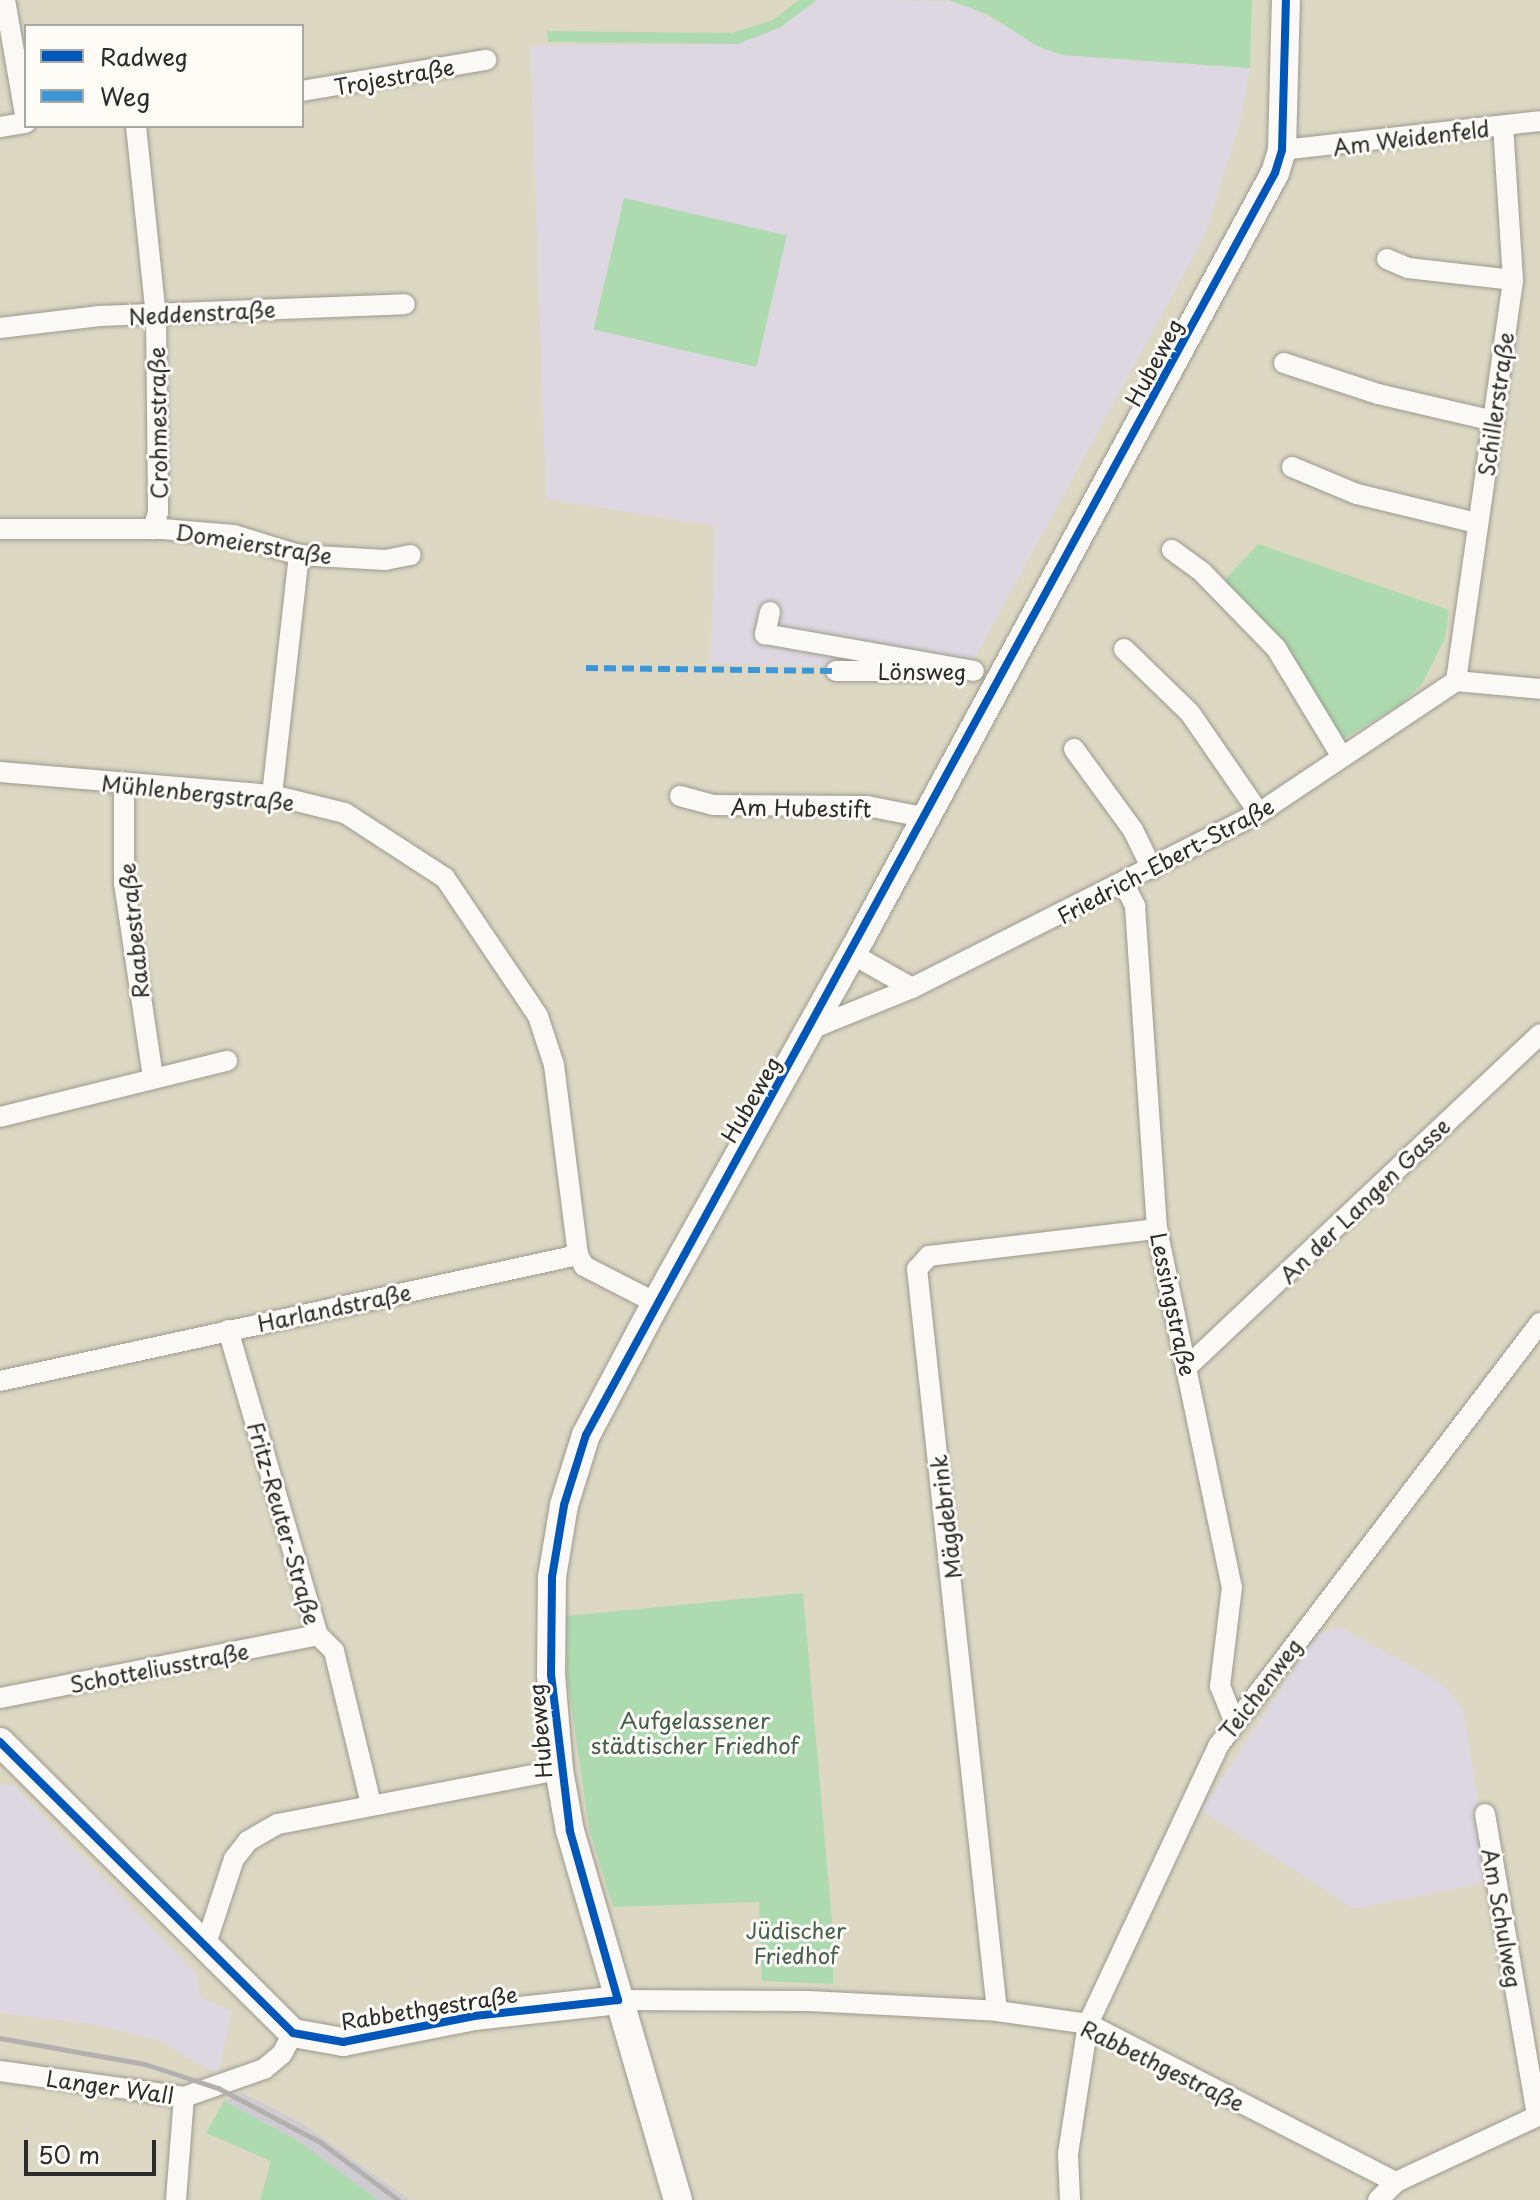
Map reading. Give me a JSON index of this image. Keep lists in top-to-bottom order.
{
  "streets": {
    "street": [
      "Trojestraße",
      "Am Weidenfeld",
      "Neddenstraße",
      "Hubeweg",
      "Schillerstraße",
      "Crohmestraße",
      "Domeierstraße",
      "Lönsweg",
      "Mühlenbergstraße",
      "Am Hubestift",
      "Friedrich-Ebert-Straße",
      "Raabestraße",
      "An der Langen Gasse",
      "Lessingstraße",
      "Harlandstraße",
      "Mägdebrink",
      "Fritz-Reuter-Straße",
      "Schotteliusstraße",
      "Teichenweg",
      "Am Schulweg",
      "Rabbethgestraße",
      "Langer Wall"
    ]
  },
  "crossings": [
    ["Am Weidenfeld", "Hubeweg"],
    ["Am Weidenfeld", "Schillerstraße"],
    ["Neddenstraße", "Crohmestraße"],
    ["Hubeweg", "Lönsweg"],
    ["Hubeweg", "Am Hubestift"],
    ["Hubeweg", "Friedrich-Ebert-Straße"],
    ["Hubeweg", "Rabbethgestraße"],
    ["Schillerstraße", "Friedrich-Ebert-Straße"],
    ["Crohmestraße", "Domeierstraße"],
    ["Mühlenbergstraße", "Raabestraße"],
    ["Mühlenbergstraße", "Harlandstraße"],
    ["Friedrich-Ebert-Straße", "Lessingstraße"],
    ["An der Langen Gasse", "Lessingstraße"],
    ["Lessingstraße", "Mägdebrink"],
    ["Lessingstraße", "Teichenweg"],
    ["Harlandstraße", "Fritz-Reuter-Straße"],
    ["Mägdebrink", "Rabbethgestraße"],
    ["Fritz-Reuter-Straße", "Schotteliusstraße"],
    ["Teichenweg", "Rabbethgestraße"],
    ["Rabbethgestraße", "Langer Wall"]
  ],
  "parks": ["Aufgelassener städtischer Friedhof", "Jüdischer Friedhof"],
  "legend": ["Radweg", "Weg"],
  "scale_bar": "50 m"
}
